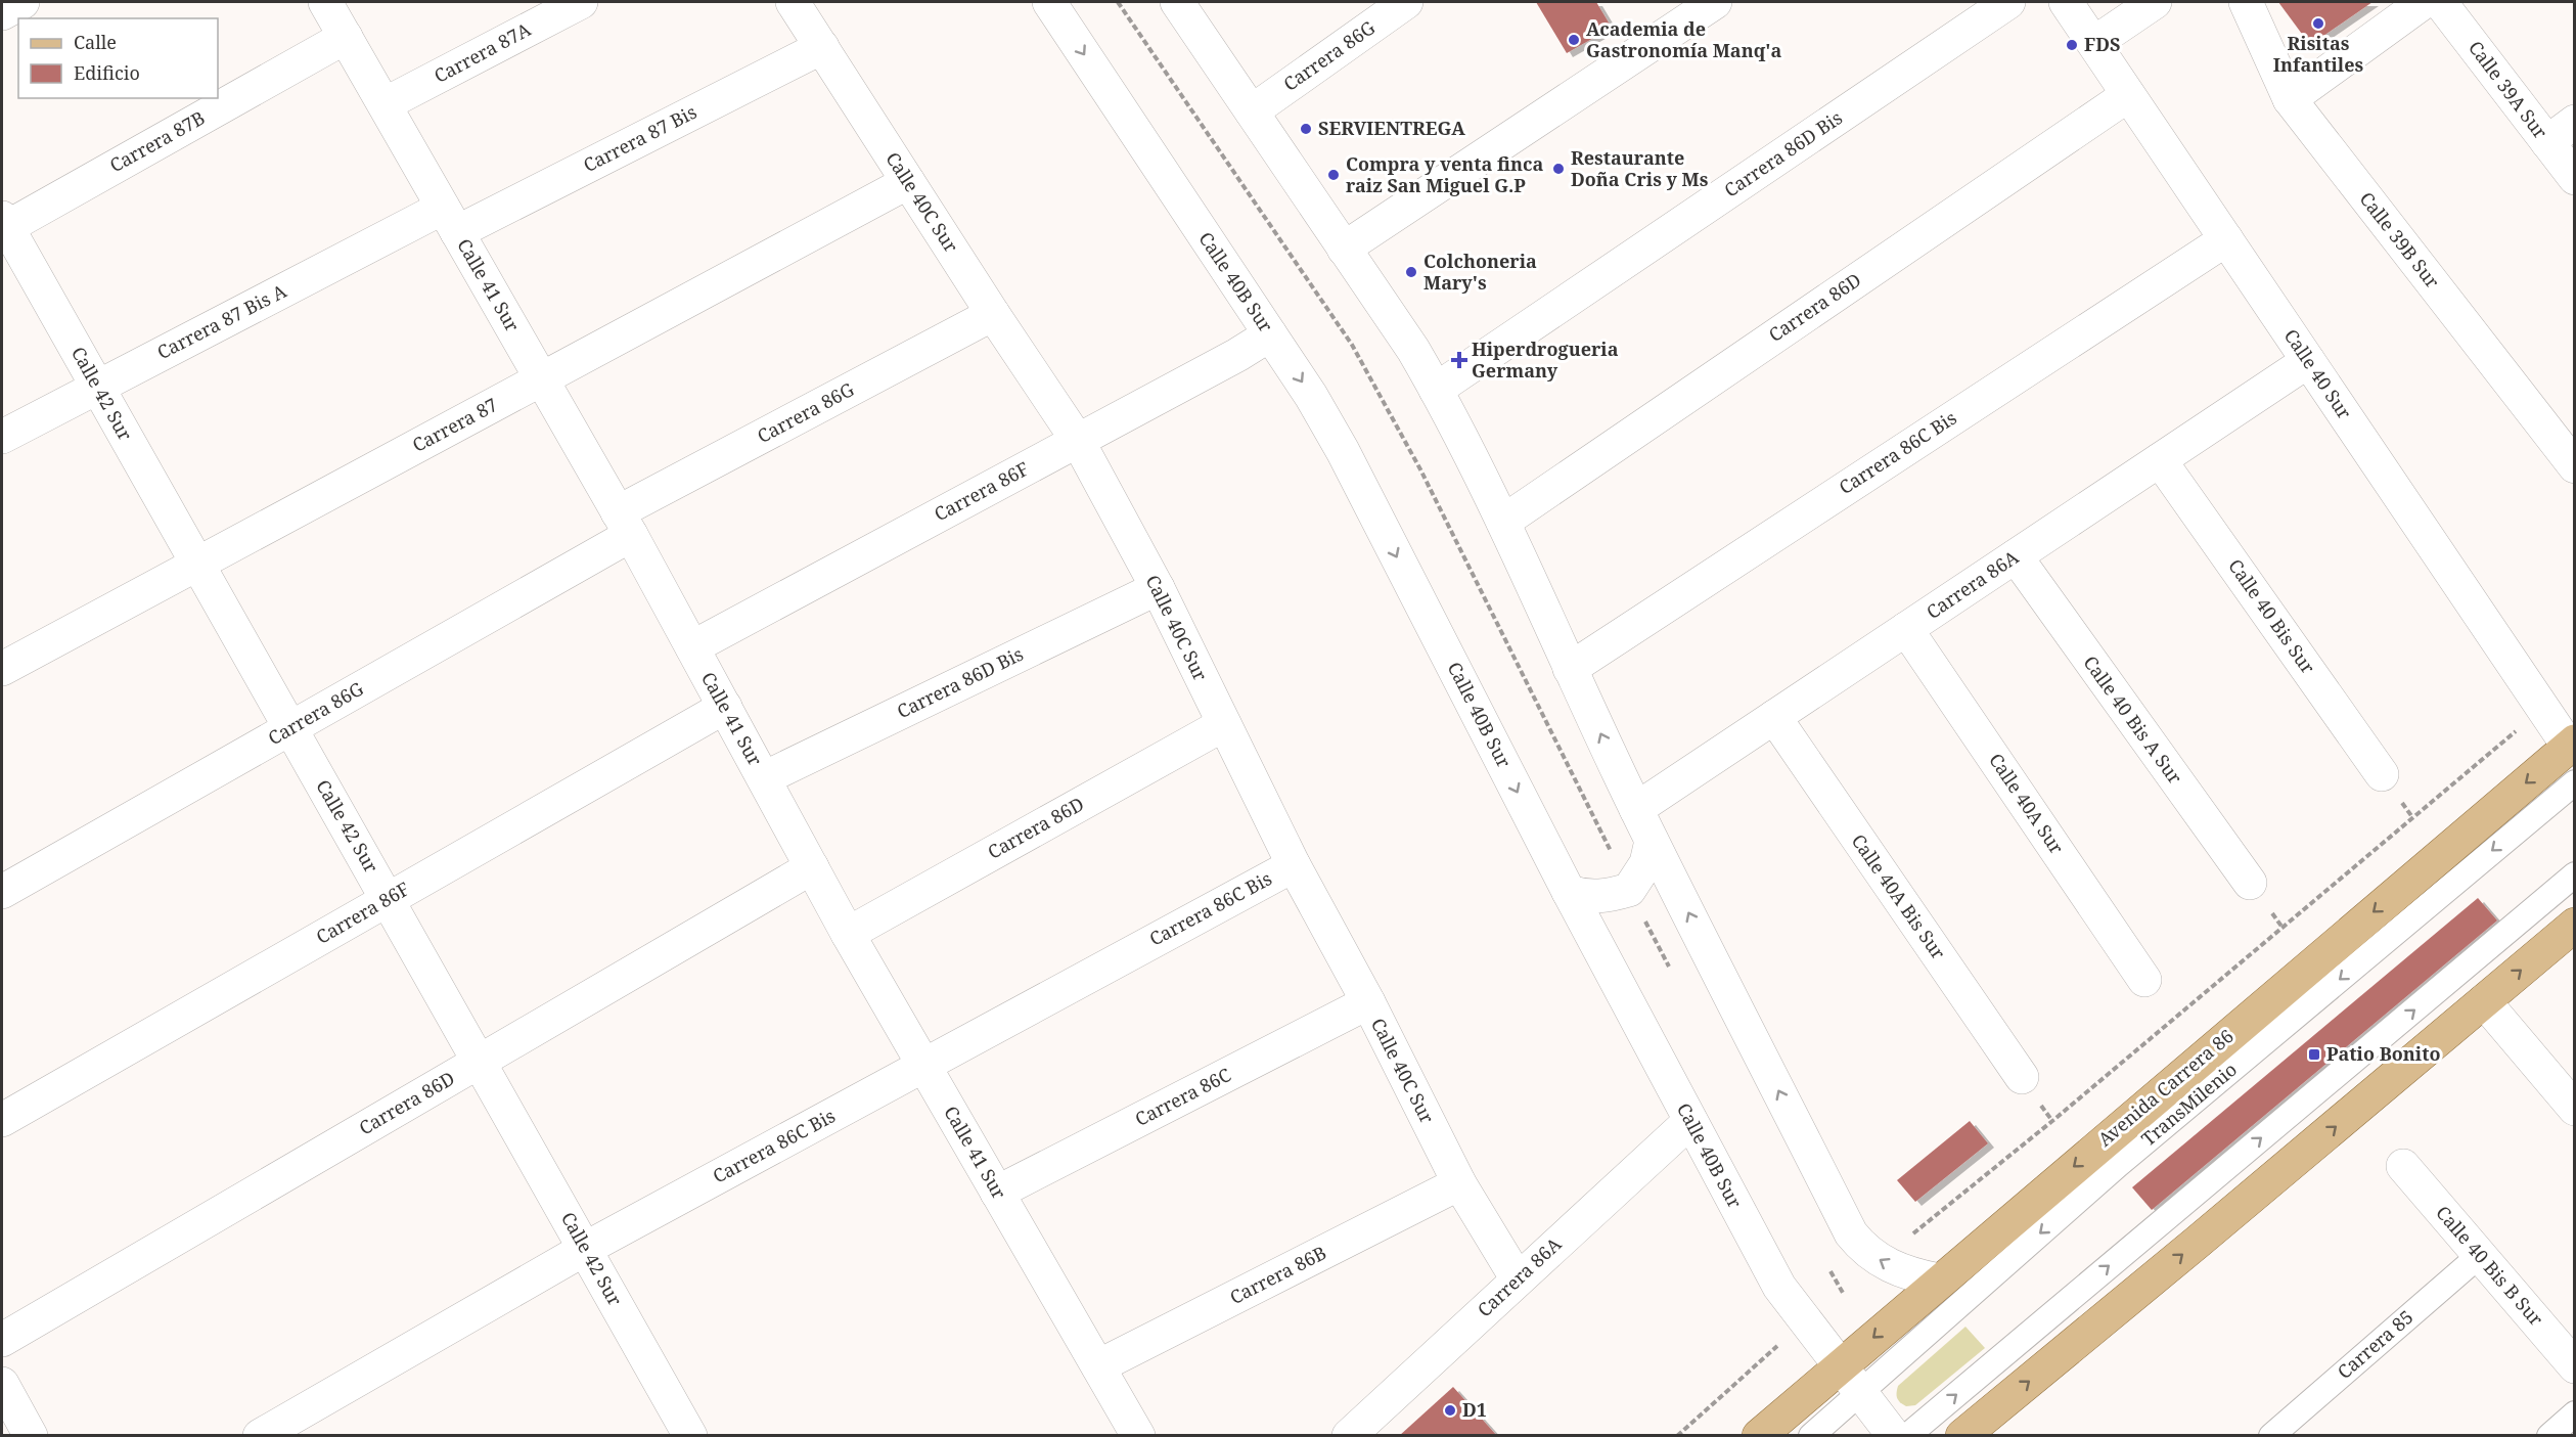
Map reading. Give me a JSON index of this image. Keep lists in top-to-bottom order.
{
  "streets": {
    "main road": ["Avenida Carrera 86"],
    "street": [
      "Carrera 87A",
      "Carrera 86G",
      "Calle 39A Sur",
      "Carrera 87 Bis",
      "Carrera 87B",
      "Carrera 86D Bis",
      "Calle 40C Sur",
      "Calle 39B Sur",
      "Calle 40B Sur",
      "Calle 41 Sur",
      "Carrera 86D",
      "Carrera 87 Bis A",
      "Calle 40 Sur",
      "Calle 42 Sur",
      "Carrera 87",
      "Carrera 86C Bis",
      "Carrera 86F",
      "Carrera 86A",
      "Calle 40 Bis Sur",
      "Calle 40 Bis A Sur",
      "Calle 40A Sur",
      "Calle 40A Bis Sur",
      "Carrera 86C",
      "Calle 40 Bis B Sur",
      "Carrera 86B"
    ],
    "lane": ["TransMilenio", "Carrera 85"]
  },
  "crossings": [
    ["Carrera 87A", "Calle 41 Sur"],
    ["Carrera 86G", "Calle 40C Sur"],
    ["Carrera 86G", "Calle 41 Sur"],
    ["Carrera 86G", "Calle 42 Sur"],
    ["Carrera 87 Bis", "Calle 40C Sur"],
    ["Carrera 87 Bis", "Calle 41 Sur"],
    ["Carrera 87 Bis", "Carrera 87 Bis A"],
    ["Carrera 87B", "Calle 41 Sur"],
    ["Carrera 87B", "Calle 42 Sur"],
    ["Carrera 86D Bis", "Calle 40C Sur"],
    ["Carrera 86D Bis", "Calle 41 Sur"],
    ["Calle 40C Sur", "Carrera 86D"],
    ["Calle 40C Sur", "Carrera 87"],
    ["Calle 40C Sur", "Carrera 86C Bis"],
    ["Calle 40C Sur", "Carrera 86F"],
    ["Calle 40C Sur", "Carrera 86A"],
    ["Calle 40C Sur", "Carrera 86C"],
    ["Calle 40C Sur", "Carrera 86B"],
    ["Calle 40B Sur", "Carrera 86F"],
    ["Calle 40B Sur", "Carrera 86A"],
    ["Calle 40B Sur", "Avenida Carrera 86"],
    ["Calle 40B Sur", "TransMilenio"],
    ["Calle 41 Sur", "Carrera 86D"],
    ["Calle 41 Sur", "Carrera 87 Bis A"],
    ["Calle 41 Sur", "Carrera 87"],
    ["Calle 41 Sur", "Carrera 86C Bis"],
    ["Calle 41 Sur", "Carrera 86F"],
    ["Calle 41 Sur", "Carrera 86C"],
    ["Calle 41 Sur", "Carrera 86B"],
    ["Carrera 86D", "Calle 40 Sur"],
    ["Carrera 86D", "Calle 42 Sur"],
    ["Carrera 87 Bis A", "Calle 42 Sur"],
    ["Calle 40 Sur", "Carrera 86C Bis"],
    ["Calle 40 Sur", "Carrera 86A"],
    ["Calle 40 Sur", "Avenida Carrera 86"],
    ["Calle 42 Sur", "Carrera 87"],
    ["Calle 42 Sur", "Carrera 86C Bis"],
    ["Calle 42 Sur", "Carrera 86F"],
    ["Carrera 86A", "Calle 40 Bis Sur"],
    ["Carrera 86A", "Calle 40 Bis A Sur"],
    ["Carrera 86A", "Calle 40A Sur"],
    ["Carrera 86A", "Calle 40A Bis Sur"],
    ["Calle 40 Bis B Sur", "Carrera 85"]
  ],
  "places": {
    "other": [
      "Risitas Infantiles",
      "Academia de Gastronomía Manq'a",
      "FDS",
      "SERVIENTREGA",
      "Restaurante Doña Cris y Ms",
      "Compra y venta finca raiz San Miguel G.P",
      "Colchoneria Mary's",
      "D1"
    ],
    "health": ["Hiperdrogueria Germany"],
    "transit": ["Patio Bonito"]
  },
  "legend": ["Calle", "Edificio"]
}
